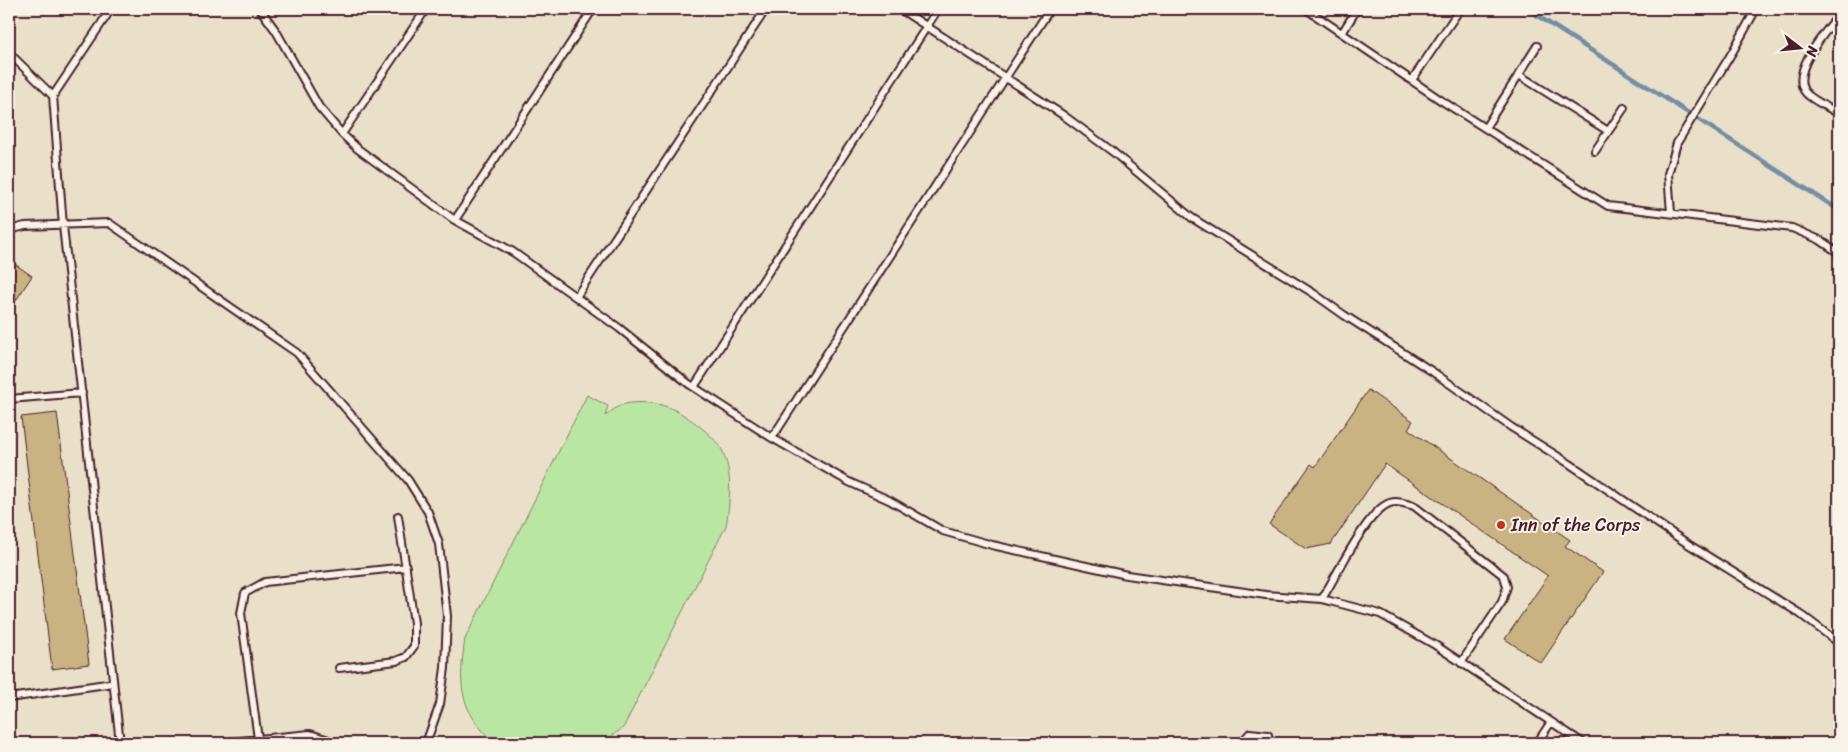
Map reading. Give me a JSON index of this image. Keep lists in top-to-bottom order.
{
  "places": ["Inn of the Corps"],
  "north": "right"
}
